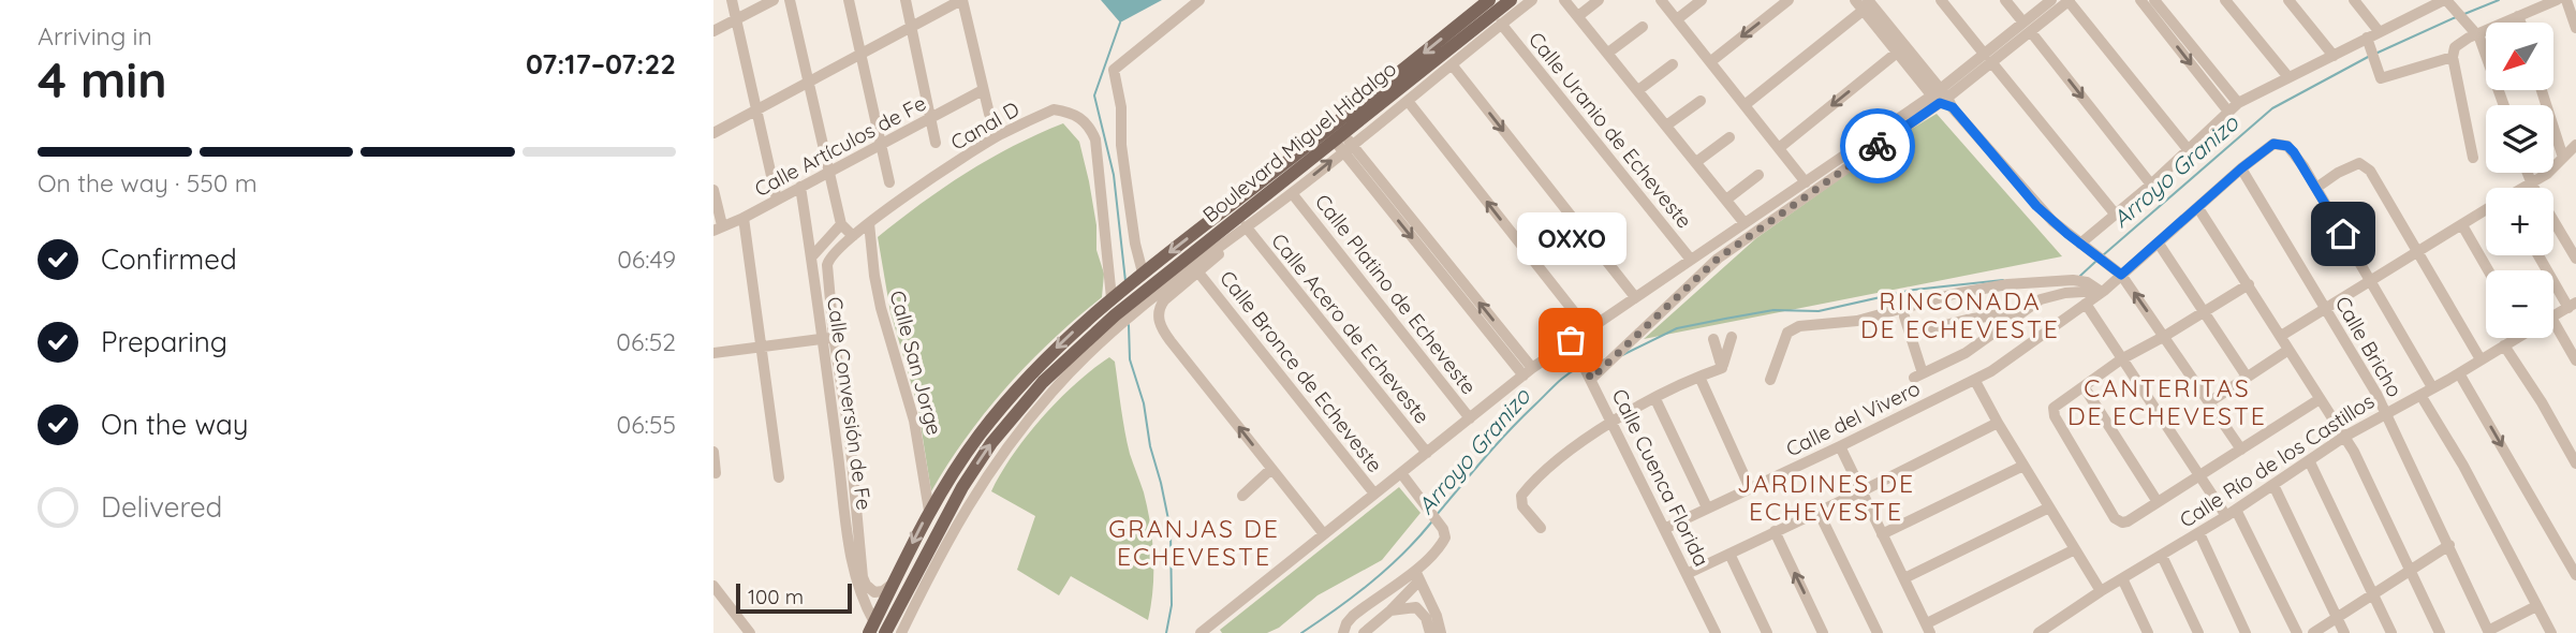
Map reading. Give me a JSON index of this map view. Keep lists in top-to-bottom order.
{
  "streets": {
    "main road": ["Boulevard Miguel Hidalgo"],
    "street": [
      "Canal D",
      "Calle Uranio de Echeveste",
      "Calle Artículos de Fe",
      "Calle Platino de Echeveste",
      "Calle Acero de Echeveste",
      "Calle Bricho",
      "Calle San Jorge",
      "Calle Bronce de Echeveste",
      "Calle Conversión de Fe",
      "Calle del Vivero",
      "Calle Río de los Castillos",
      "Calle Cuenca Florida"
    ]
  },
  "crossings": [
    ["Canal D", "Boulevard Miguel Hidalgo"],
    ["Canal D", "Calle San Jorge"],
    ["Canal D", "Calle Conversión de Fe"],
    ["Calle Uranio de Echeveste", "Boulevard Miguel Hidalgo"],
    ["Boulevard Miguel Hidalgo", "Calle Platino de Echeveste"],
    ["Boulevard Miguel Hidalgo", "Calle Acero de Echeveste"],
    ["Boulevard Miguel Hidalgo", "Calle San Jorge"],
    ["Boulevard Miguel Hidalgo", "Calle Conversión de Fe"],
    ["Calle Artículos de Fe", "Calle Conversión de Fe"],
    ["Calle Bricho", "Calle del Vivero"],
    ["Calle Bricho", "Calle Río de los Castillos"],
    ["Calle del Vivero", "Calle Cuenca Florida"]
  ],
  "districts": [
    "RINCONADA DE ECHEVESTE",
    "CANTERITAS DE ECHEVESTE",
    "JARDINES DE ECHEVESTE",
    "GRANJAS DE ECHEVESTE"
  ],
  "water": ["Arroyo Granizo"],
  "places": ["OXXO"],
  "scale_bar": "100 m",
  "north": "bottom left",
  "page": {
    "heading": ["4 min", "Arriving in", "07:17–07:22"],
    "map_buttons": ["+", "−"],
    "bar": "On the way · 550 m",
    "bubble": "OXXO",
    "list": [
      ["Confirmed", "06:49"],
      ["Preparing", "06:52"],
      ["On the way", "06:55"],
      "Delivered"
    ],
    "scale": "100 m"
  }
}
